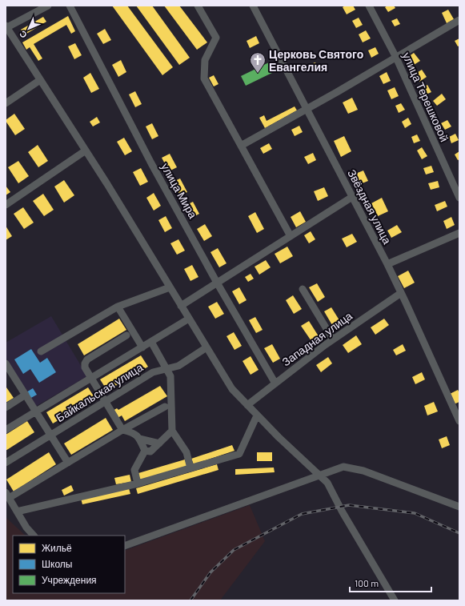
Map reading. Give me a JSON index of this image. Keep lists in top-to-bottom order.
{
  "streets": {
    "street": [
      "улица Терешковой",
      "улица Мира",
      "Звёздная улица",
      "Западная улица",
      "Байкальская улица"
    ]
  },
  "crossings": [
    ["улица Мира", "Западная улица"],
    ["Звёздная улица", "Западная улица"]
  ],
  "places": {
    "church": ["Церковь Святого Евангелия"]
  },
  "legend": ["Жильё", "Школы", "Учреждения"],
  "scale_bar": "100 m",
  "north": "bottom left"
}
